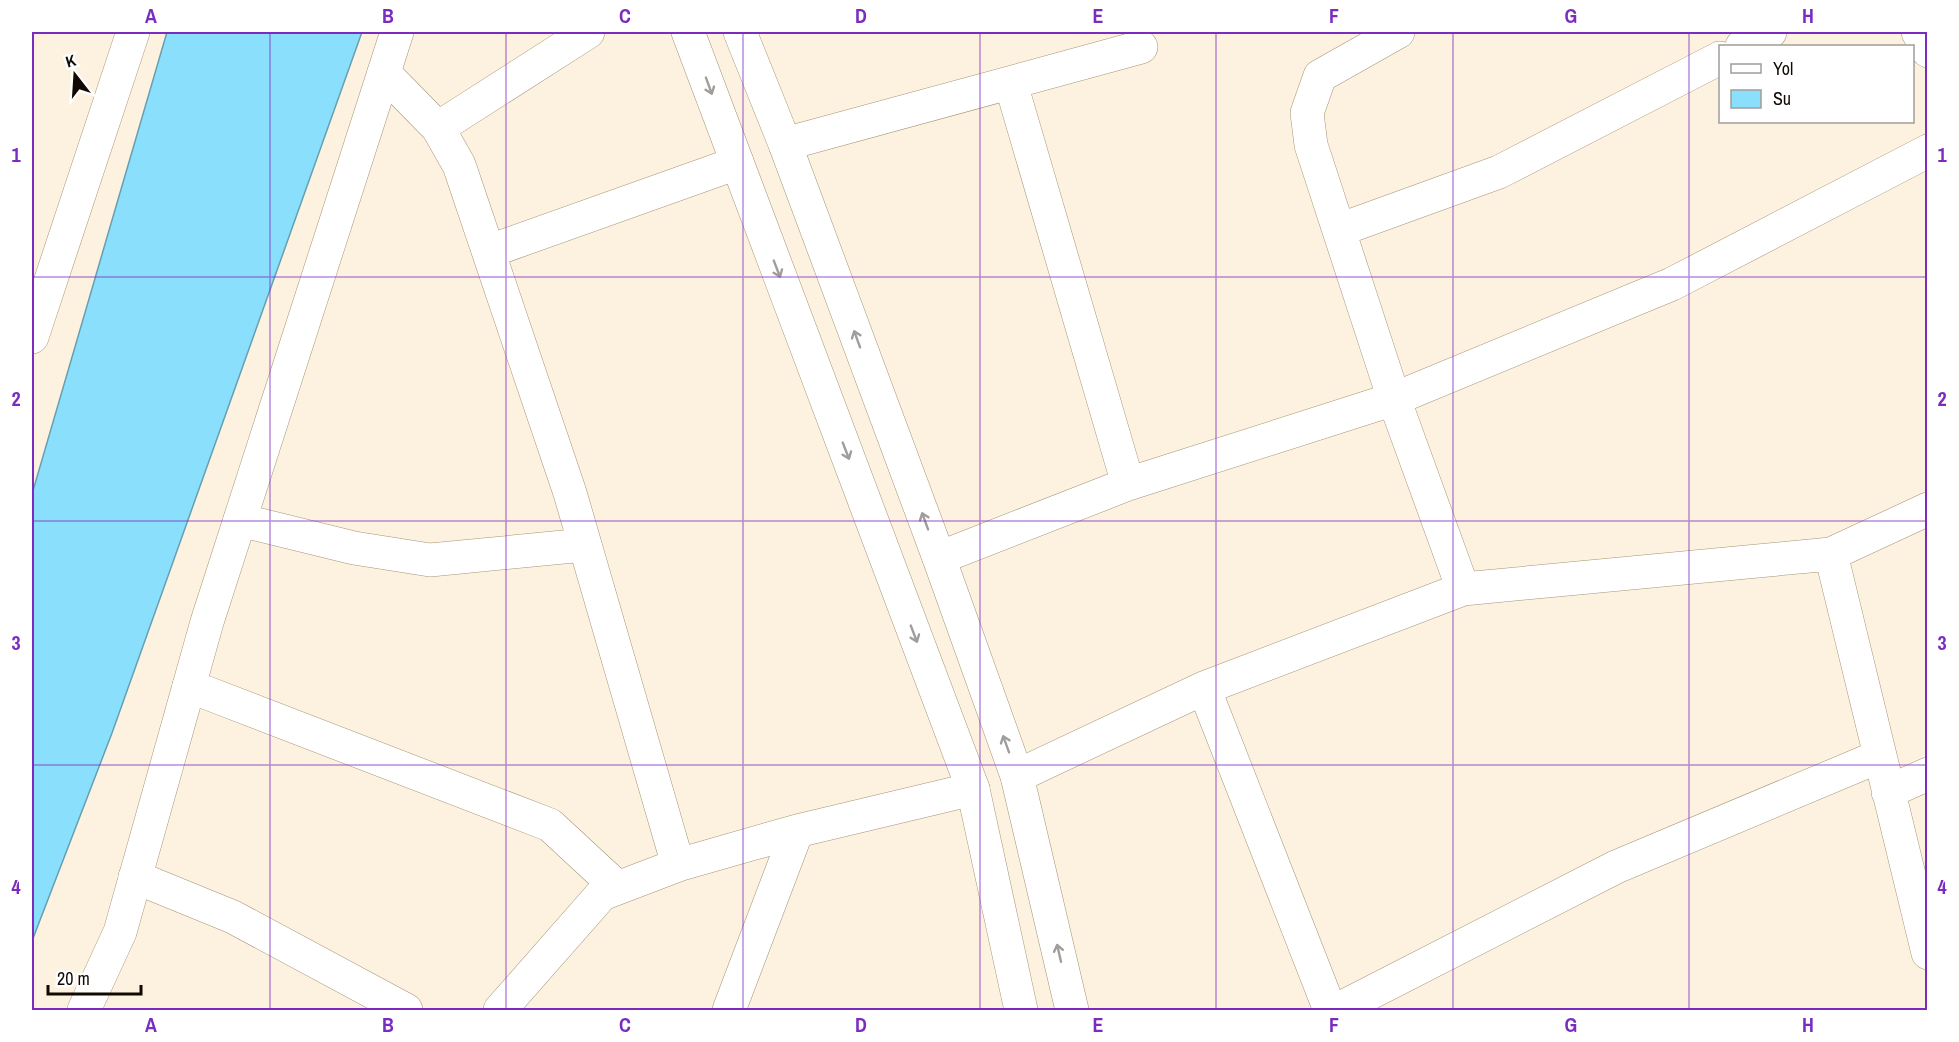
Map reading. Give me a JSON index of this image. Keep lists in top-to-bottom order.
{
  "legend": ["Yol", "Su"],
  "scale_bar": "20 m",
  "north": "top",
  "grid": {
    "columns": [
      "A",
      "B",
      "C",
      "D",
      "E",
      "F",
      "G",
      "H"
    ],
    "rows": [
      "1",
      "2",
      "3",
      "4"
    ]
  }
}
